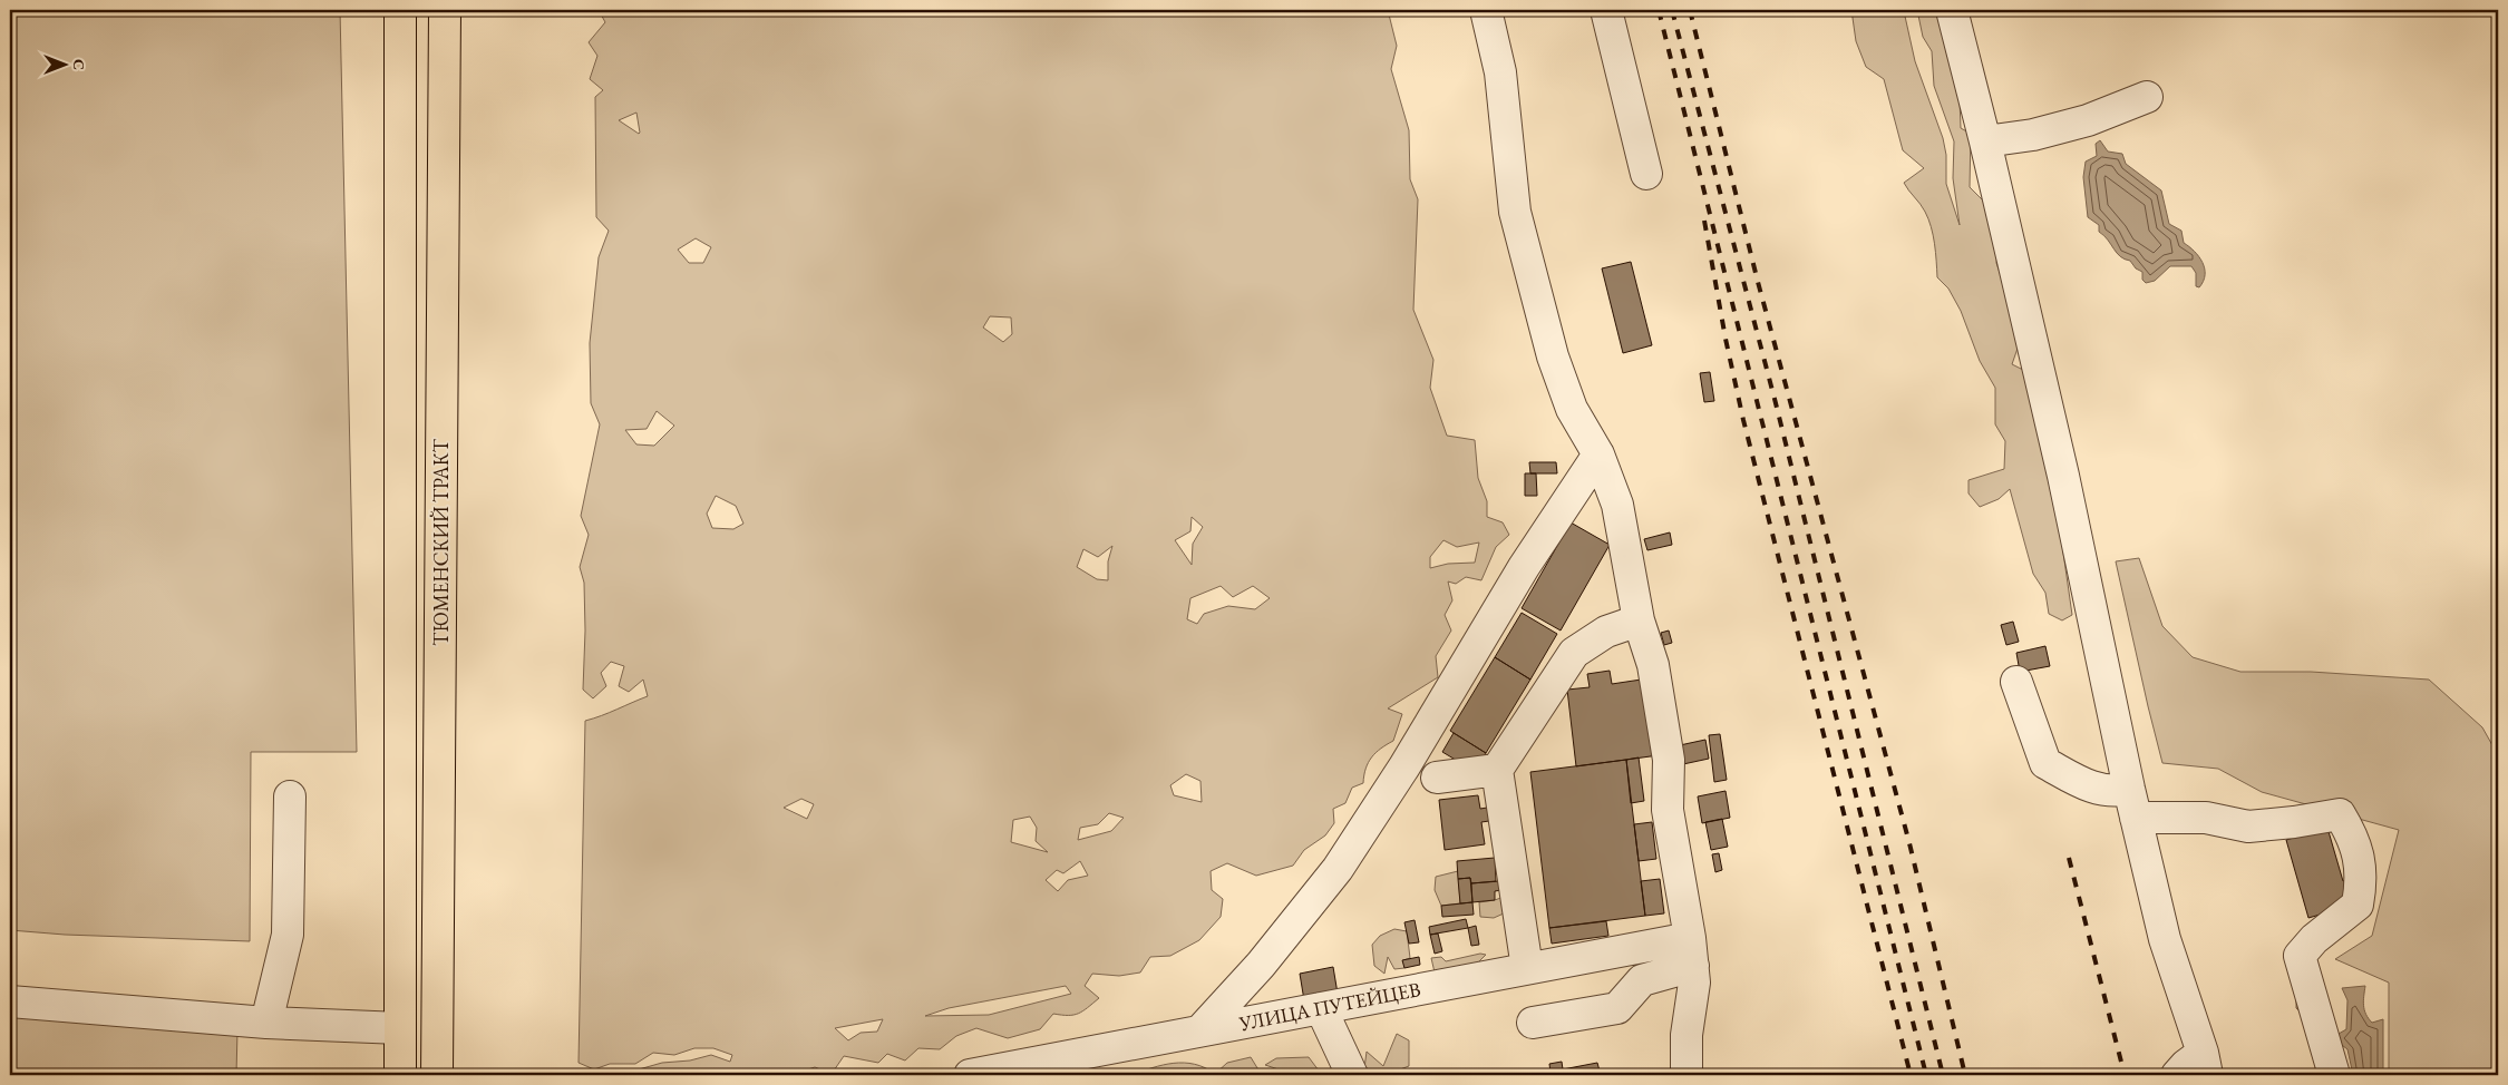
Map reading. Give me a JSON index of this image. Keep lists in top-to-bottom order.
{
  "streets": {
    "main road": ["ТЮМЕНСКИЙ ТРАКТ"],
    "street": ["УЛИЦА ПУТЕЙЦЕВ"]
  },
  "north": "right"
}
